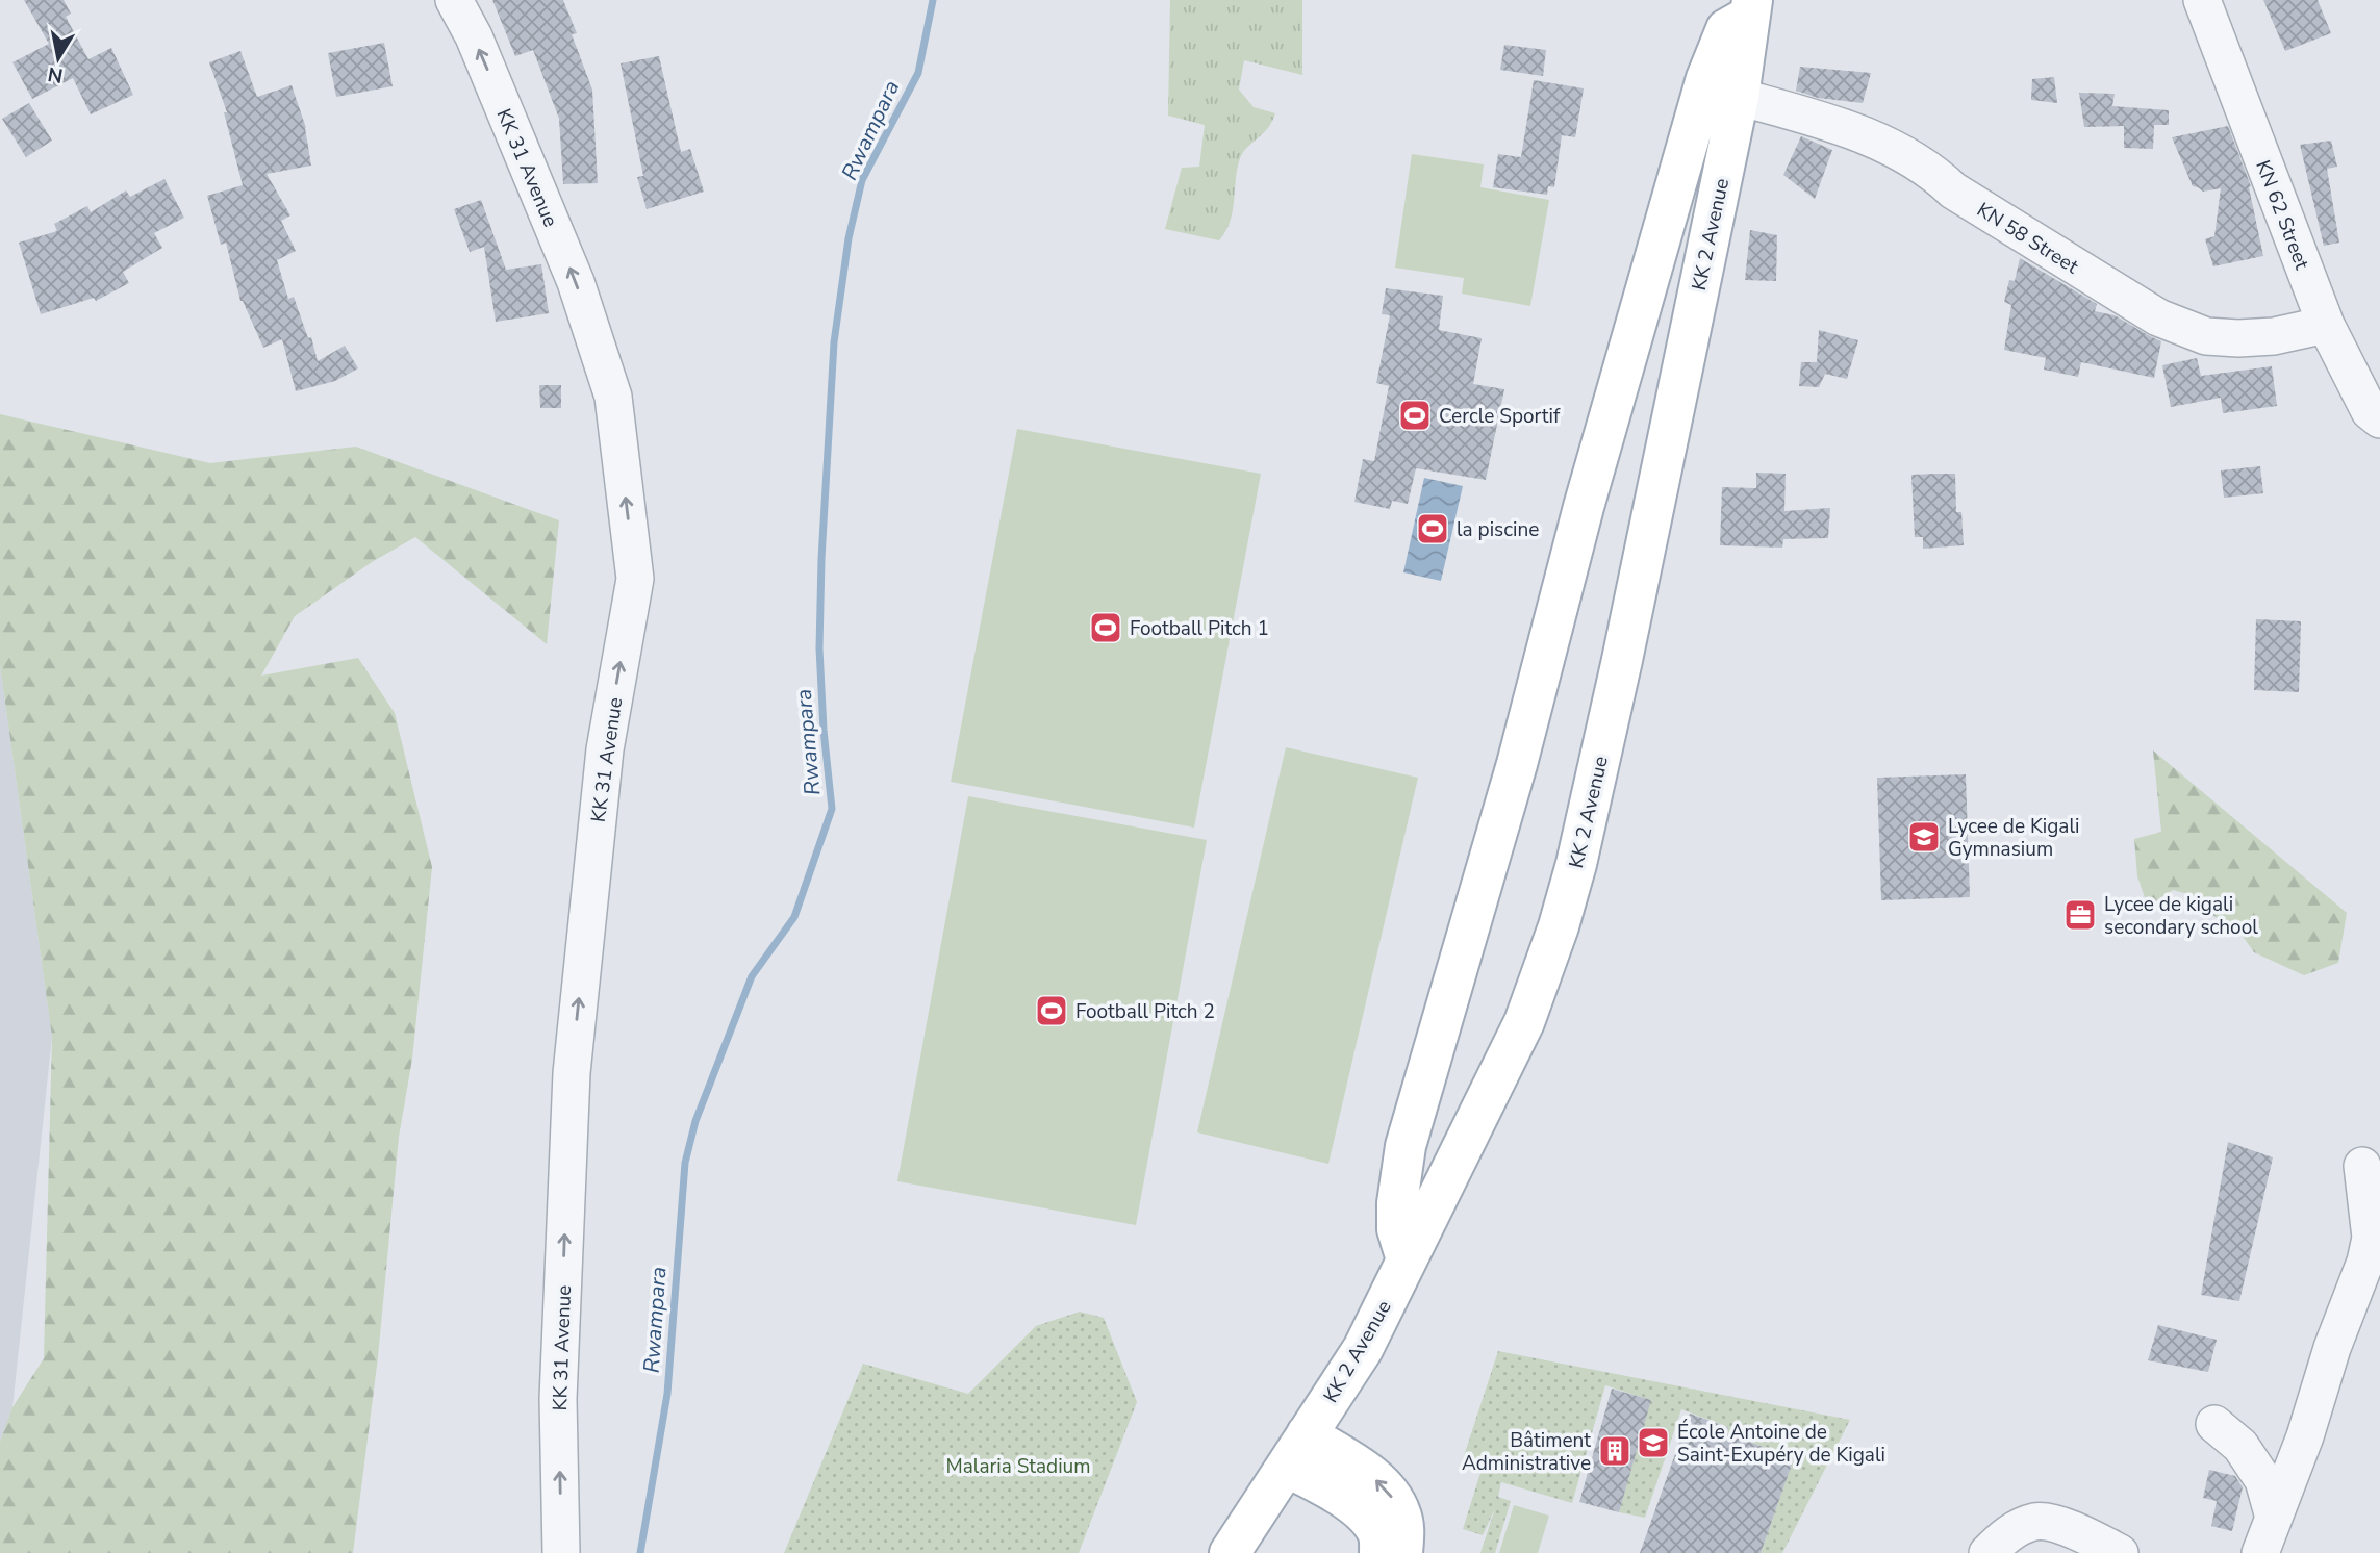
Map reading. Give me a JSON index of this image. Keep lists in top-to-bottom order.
{
  "streets": {
    "main road": ["KK 2 Avenue"],
    "street": ["KK 31 Avenue", "KN 62 Street", "KN 58 Street"]
  },
  "crossings": [
    ["KN 62 Street", "KN 58 Street"],
    ["KK 2 Avenue", "KN 58 Street"]
  ],
  "one_way": ["KK 31 Avenue"],
  "water": ["Rwampara"],
  "parks": ["Malaria Stadium"],
  "places": {
    "sports": [
      "Cercle Sportif",
      "la piscine",
      "Football Pitch 1",
      "Football Pitch 2"
    ],
    "school or university": ["Lycee de Kigali Gymnasium", "École Antoine de Saint-Exupéry de Kigali"],
    "office": ["Lycee de kigali secondary school"],
    "building": ["Bâtiment Administrative"]
  },
  "north": "bottom"
}
